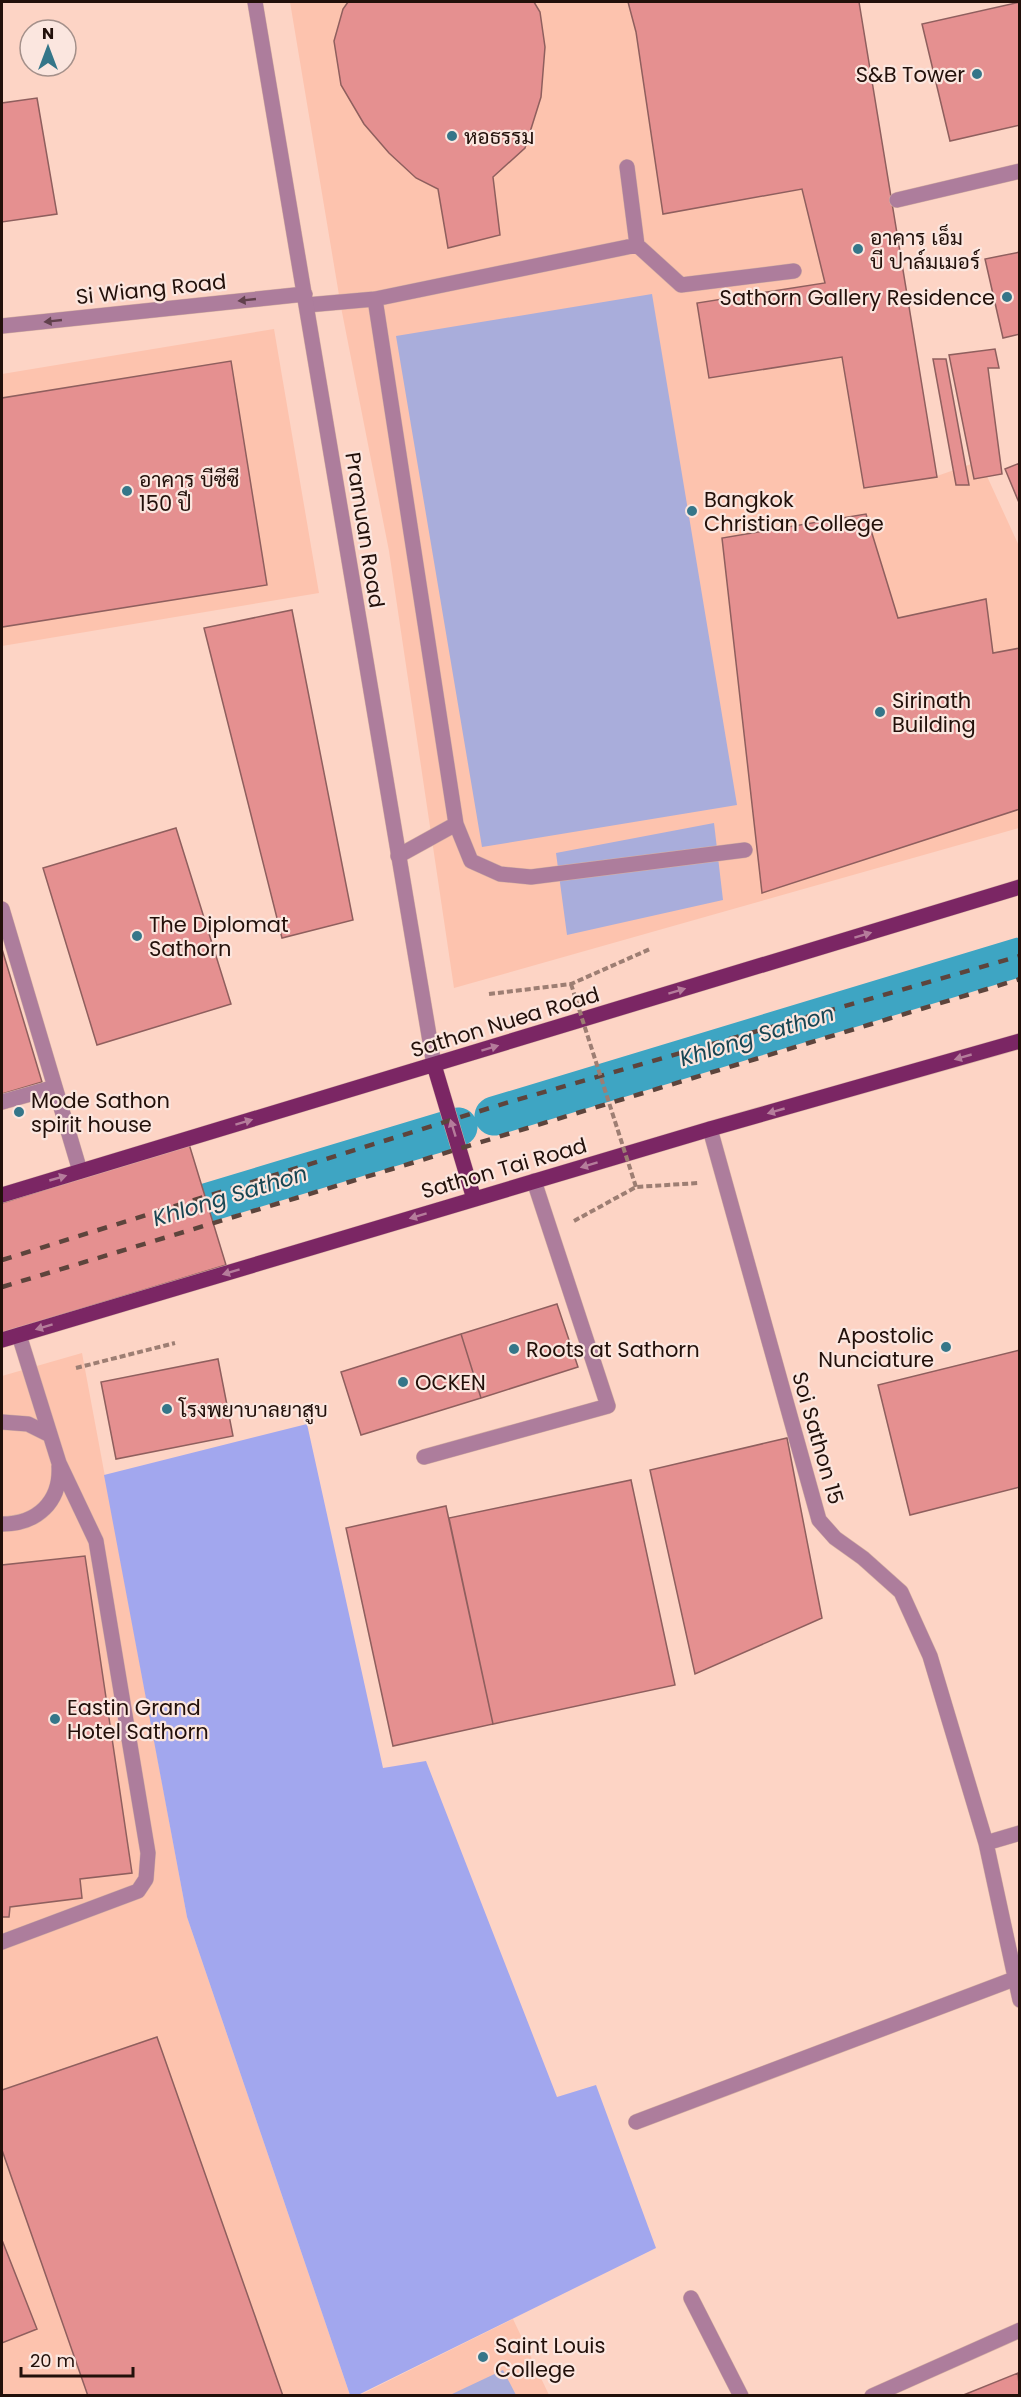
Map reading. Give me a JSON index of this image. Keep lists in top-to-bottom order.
{
  "streets": {
    "main road": ["Sathon Nuea Road", "Sathon Tai Road"],
    "street": ["Si Wiang Road", "Pramuan Road", "Soi Sathon 15"]
  },
  "crossings": [
    ["Si Wiang Road", "Pramuan Road"],
    ["Pramuan Road", "Sathon Nuea Road"],
    ["Sathon Tai Road", "Soi Sathon 15"]
  ],
  "one_way": ["Si Wiang Road", "Sathon Nuea Road", "Sathon Tai Road"],
  "water": ["Khlong Sathon"],
  "places": [
    "S&B Tower",
    "หอธรรม",
    "อาคาร เอ็ม บี ปาล์มเมอร์",
    "Sathorn Gallery Residence",
    "อาคาร บีซีซี 150 ปี",
    "Bangkok Christian College",
    "Sirinath Building",
    "The Diplomat Sathorn",
    "Mode Sathon spirit house",
    "Apostolic Nunciature",
    "Roots at Sathorn",
    "OCKEN",
    "โรงพยาบาลยาสูบ",
    "Eastin Grand Hotel Sathorn",
    "Saint Louis College"
  ],
  "scale_bar": "20 m",
  "north": "top"
}
